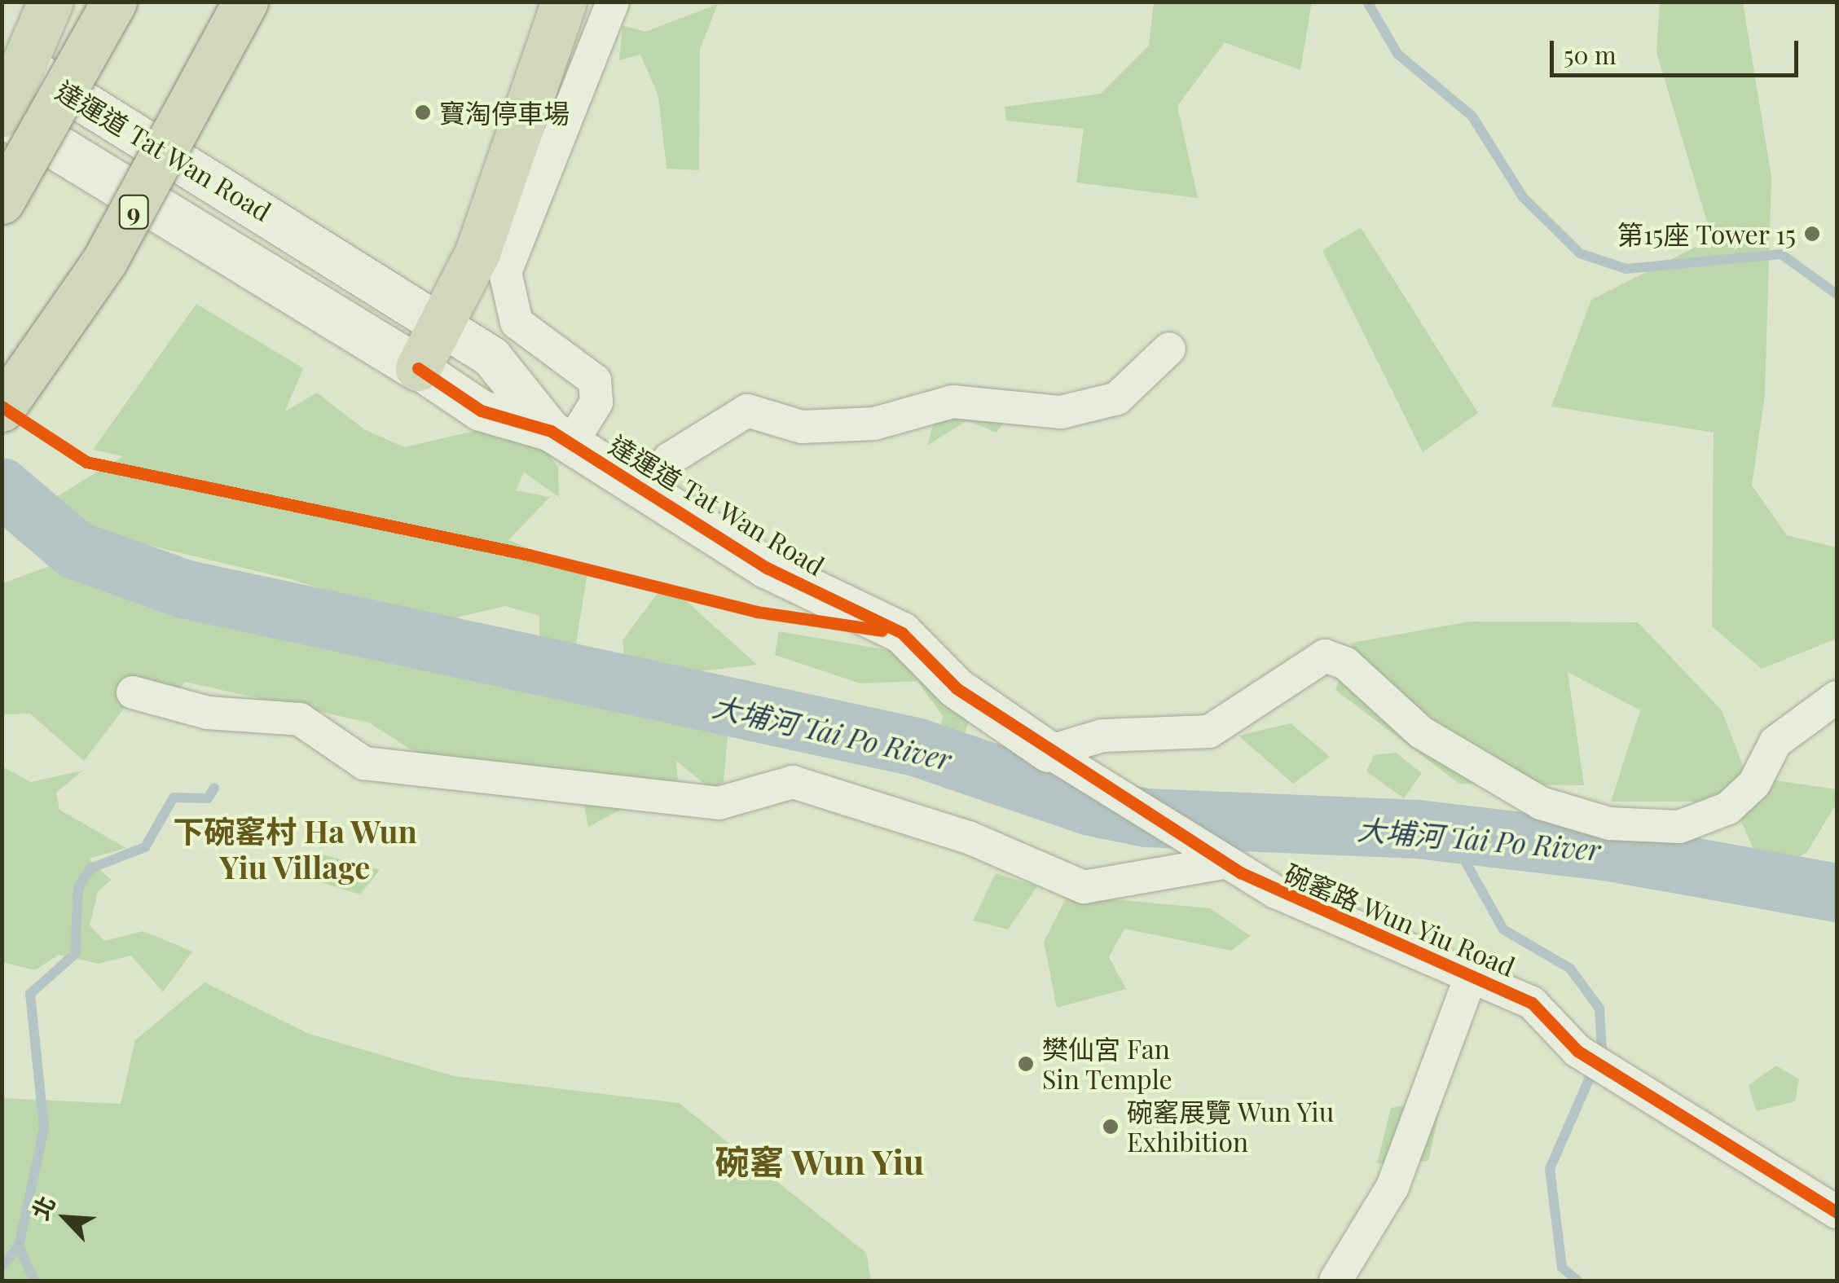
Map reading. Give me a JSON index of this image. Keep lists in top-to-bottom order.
{
  "streets": {
    "highway": ["9"],
    "main road": ["達運道 Tat Wan Road"],
    "street": ["碗窰路 Wun Yiu Road"]
  },
  "crossings": [
    ["達運道 Tat Wan Road", "碗窰路 Wun Yiu Road"]
  ],
  "districts": ["下碗窰村 Ha Wun Yiu Village", "碗窰 Wun Yiu"],
  "water": ["大埔河 Tai Po River"],
  "places": [
    "寶淘停車場",
    "第15座 Tower 15",
    "樊仙宮 Fan Sin Temple",
    "碗窰展覽 Wun Yiu Exhibition"
  ],
  "scale_bar": "50 m",
  "north": "top left"
}
